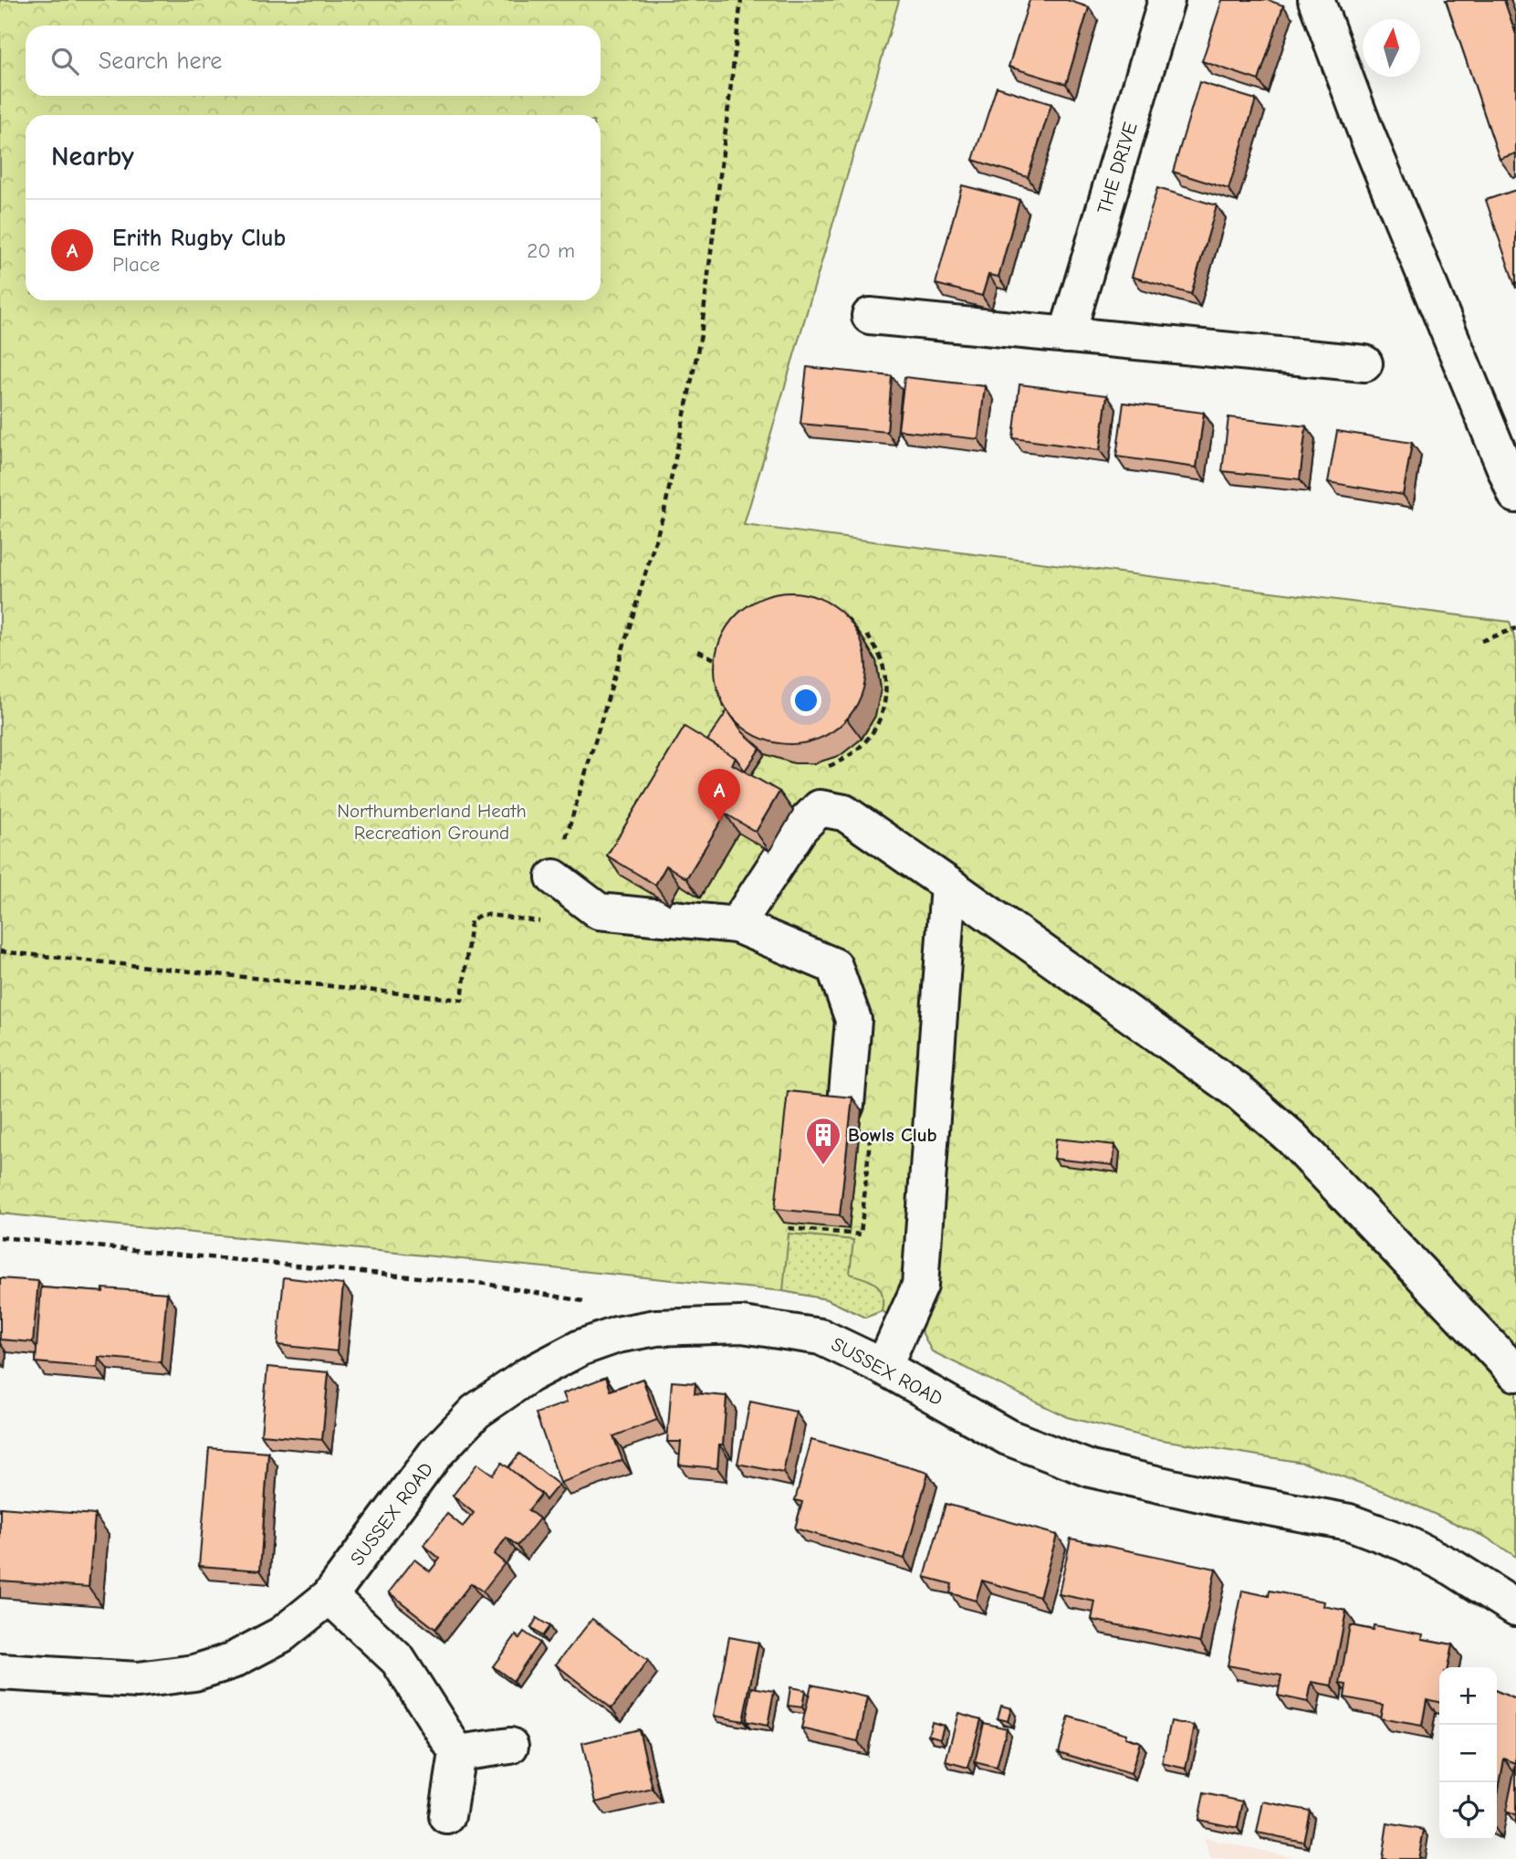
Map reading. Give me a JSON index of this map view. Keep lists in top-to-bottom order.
{
  "streets": {
    "street": ["THE DRIVE", "SUSSEX ROAD"]
  },
  "parks": ["Northumberland Heath Recreation Ground"],
  "places": {
    "building": ["Bowls Club"]
  },
  "north": "top",
  "page": {
    "search": "Search here",
    "heading": "Nearby",
    "list": [
      {
        "mark": "A",
        "name": "Erith Rugby Club",
        "note": "Place",
        "value": "20 m"
      }
    ],
    "pins": "A",
    "map_buttons": ["+", "−"]
  }
}
